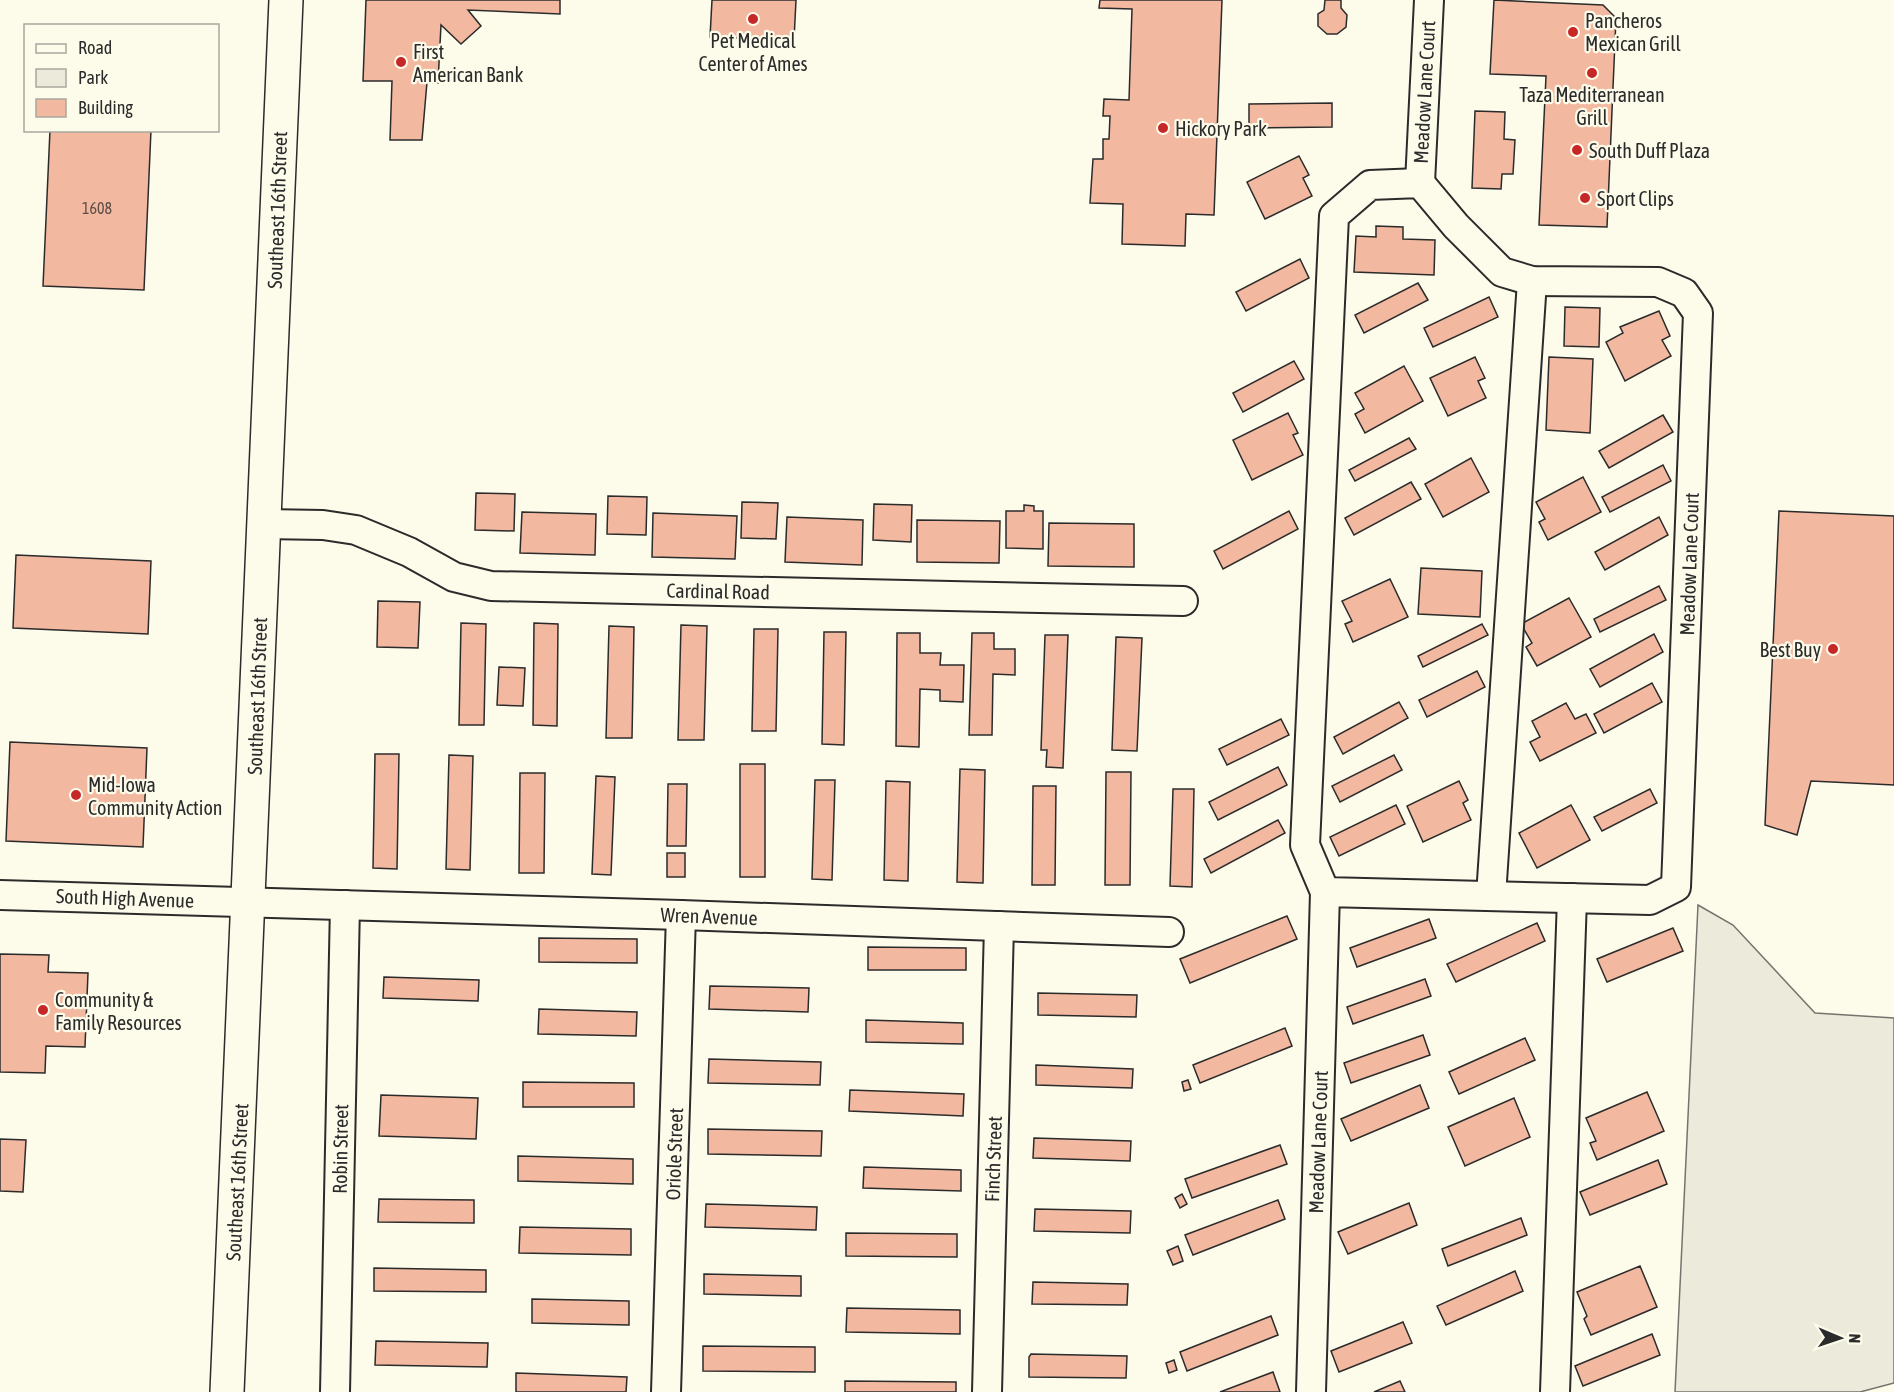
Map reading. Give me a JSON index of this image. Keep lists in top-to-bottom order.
{
  "streets": {
    "main road": ["Southeast 16th Street"],
    "street": [
      "Meadow Lane Court",
      "Cardinal Road",
      "South High Avenue",
      "Wren Avenue",
      "Robin Street",
      "Oriole Street",
      "Finch Street"
    ]
  },
  "crossings": [
    ["Southeast 16th Street", "Cardinal Road"],
    ["Southeast 16th Street", "South High Avenue"],
    ["Southeast 16th Street", "Wren Avenue"],
    ["South High Avenue", "Wren Avenue"],
    ["Wren Avenue", "Robin Street"],
    ["Wren Avenue", "Oriole Street"],
    ["Wren Avenue", "Finch Street"]
  ],
  "places": [
    "Pet Medical Center of Ames",
    "Pancheros Mexican Grill",
    "First American Bank",
    "Taza Mediterranean Grill",
    "Hickory Park",
    "South Duff Plaza",
    "Sport Clips",
    "Best Buy",
    "Mid-Iowa Community Action",
    "Community & Family Resources"
  ],
  "house_numbers": ["1608"],
  "legend": ["Road", "Park", "Building"],
  "north": "right"
}
